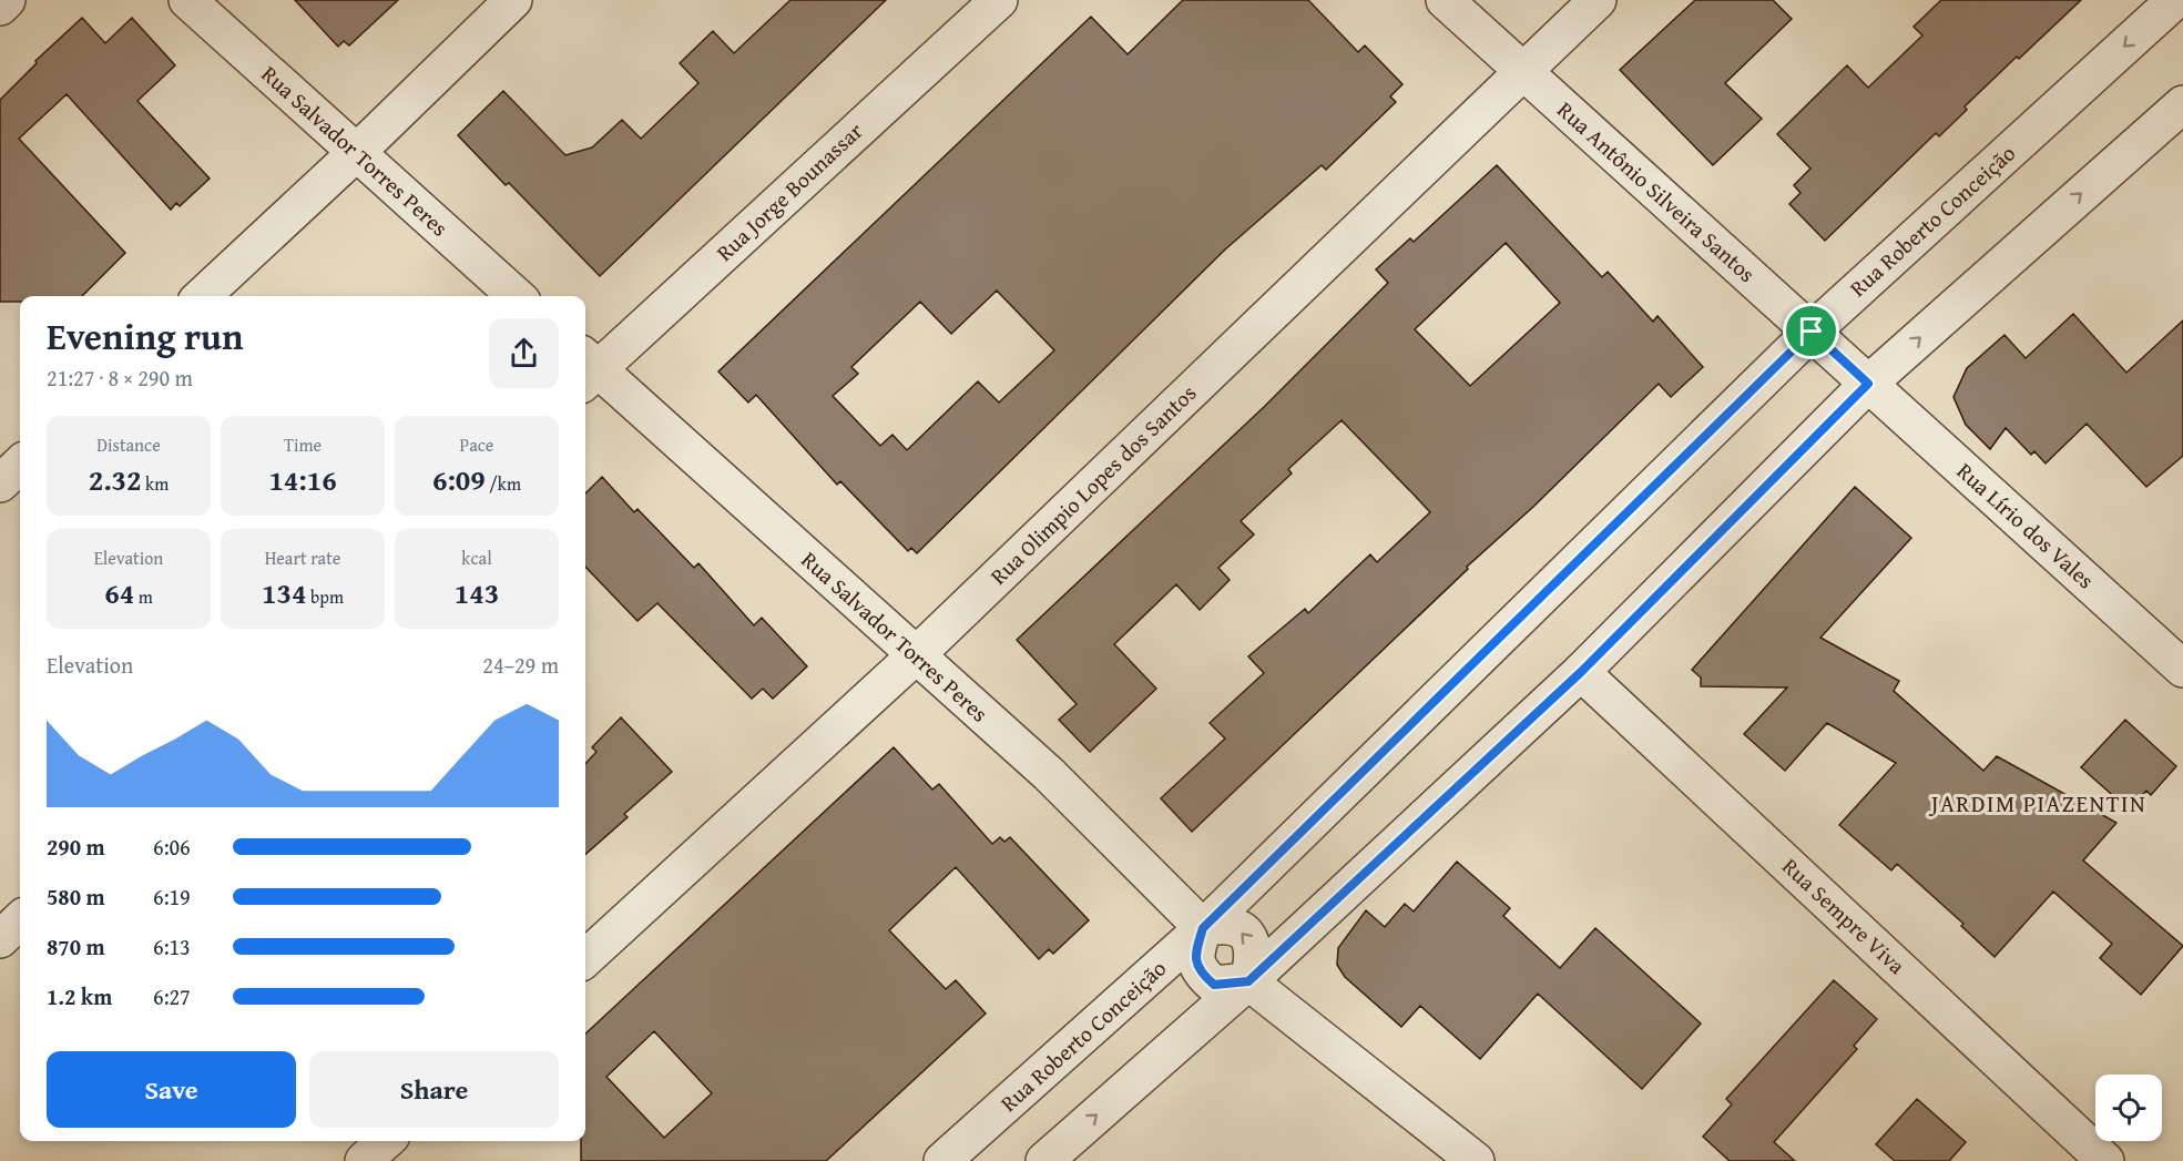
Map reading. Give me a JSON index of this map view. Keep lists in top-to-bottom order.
{
  "streets": {
    "street": [
      "Rua Salvador Torres Peres",
      "Rua Jorge Bounassar",
      "Rua Antônio Silveira Santos",
      "Rua Roberto Conceição",
      "Rua Olimpio Lopes dos Santos",
      "Rua Lírio dos Vales",
      "Rua Sempre Viva"
    ]
  },
  "crossings": [
    ["Rua Salvador Torres Peres", "Rua Jorge Bounassar"],
    ["Rua Salvador Torres Peres", "Rua Roberto Conceição"],
    ["Rua Salvador Torres Peres", "Rua Olimpio Lopes dos Santos"],
    ["Rua Antônio Silveira Santos", "Rua Roberto Conceição"],
    ["Rua Antônio Silveira Santos", "Rua Olimpio Lopes dos Santos"],
    ["Rua Antônio Silveira Santos", "Rua Lírio dos Vales"]
  ],
  "districts": ["JARDIM PIAZENTIN"],
  "page": {
    "heading": ["Evening run", "21:27 · 8 × 290 m"],
    "stats": [
      ["Distance", "2.32 km"],
      ["Time", "14:16"],
      ["Pace", "6:09 /km"],
      ["Elevation", "64 m"],
      ["Heart rate", "134 bpm"],
      ["kcal", "143"]
    ],
    "chart": ["Elevation", "24–29 m"],
    "list": [
      {
        "name": "290 m",
        "note": "6:06"
      },
      {
        "name": "580 m",
        "note": "6:19"
      },
      {
        "name": "870 m",
        "note": "6:13"
      },
      {
        "name": "1.2 km",
        "note": "6:27"
      }
    ],
    "buttons": ["Save", "Share"]
  }
}
